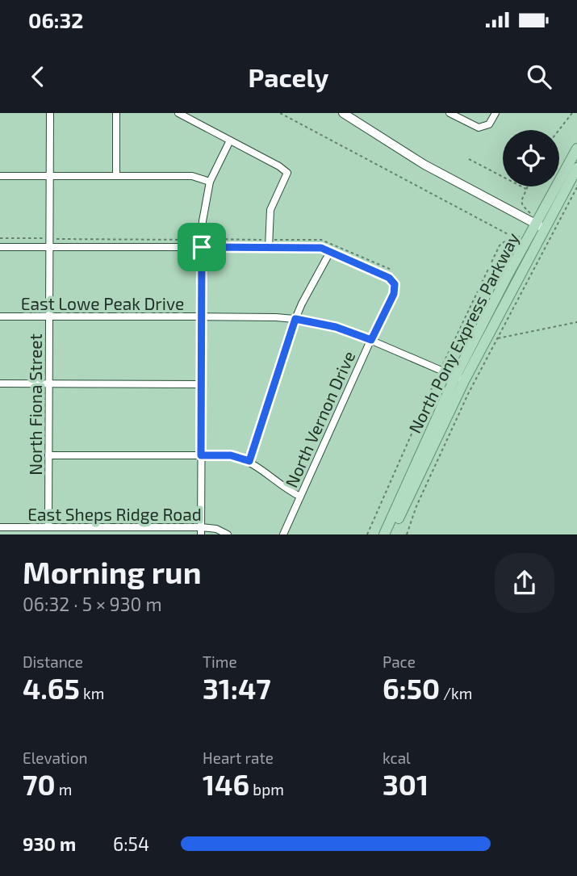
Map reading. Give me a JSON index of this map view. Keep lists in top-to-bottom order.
{
  "streets": {
    "main road": ["North Pony Express Parkway"],
    "street": [
      "East Lowe Peak Drive",
      "North Fiona Street",
      "North Vernon Drive",
      "East Sheps Ridge Road"
    ]
  },
  "crossings": [
    ["East Lowe Peak Drive", "North Pony Express Parkway"],
    ["East Lowe Peak Drive", "North Fiona Street"],
    ["East Lowe Peak Drive", "North Vernon Drive"],
    ["North Fiona Street", "East Sheps Ridge Road"]
  ],
  "page": {
    "status": "06:32",
    "header": "Pacely",
    "heading": ["Morning run", "06:32 · 5 × 930 m"],
    "stats": [
      ["Distance", "4.65 km"],
      ["Time", "31:47"],
      ["Pace", "6:50 /km"],
      ["Elevation", "70 m"],
      ["Heart rate", "146 bpm"],
      ["kcal", "301"]
    ],
    "list": [
      {
        "name": "930 m",
        "note": "6:54"
      }
    ]
  }
}
